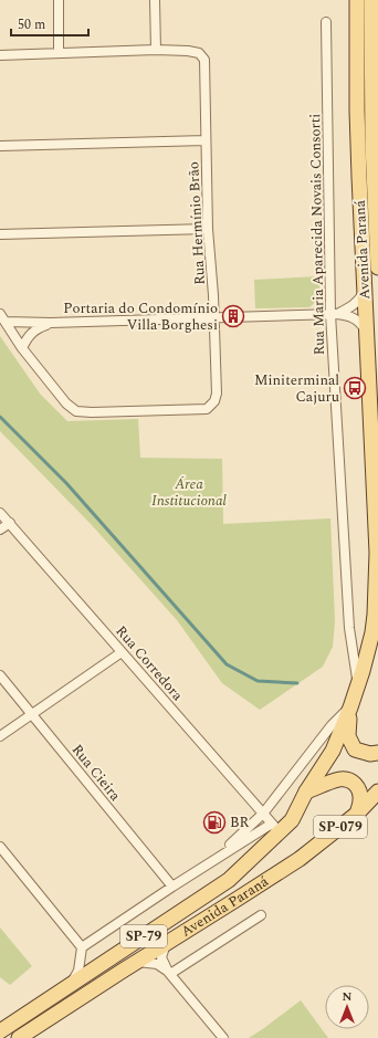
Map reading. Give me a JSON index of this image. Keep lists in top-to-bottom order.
{
  "streets": {
    "main road": ["Avenida Paraná", "SP-079", "SP-79"],
    "street": [
      "Rua Hermínio Brão",
      "Rua Maria Aparecida Novais Consorti",
      "Rua Corredora",
      "Rua Cieira"
    ]
  },
  "crossings": [
    ["Rua Maria Aparecida Novais Consorti", "Avenida Paraná"],
    ["Avenida Paraná", "Rua Corredora"],
    ["Avenida Paraná", "Rua Cieira"],
    ["Avenida Paraná", "SP-079"]
  ],
  "parks": ["Área Institucional"],
  "places": {
    "building": ["Portaria do Condomínio Villa Borghesi"],
    "bus stop": ["Miniterminal Cajuru"],
    "fuel station": ["BR"]
  },
  "scale_bar": "50 m",
  "north": "top"
}
